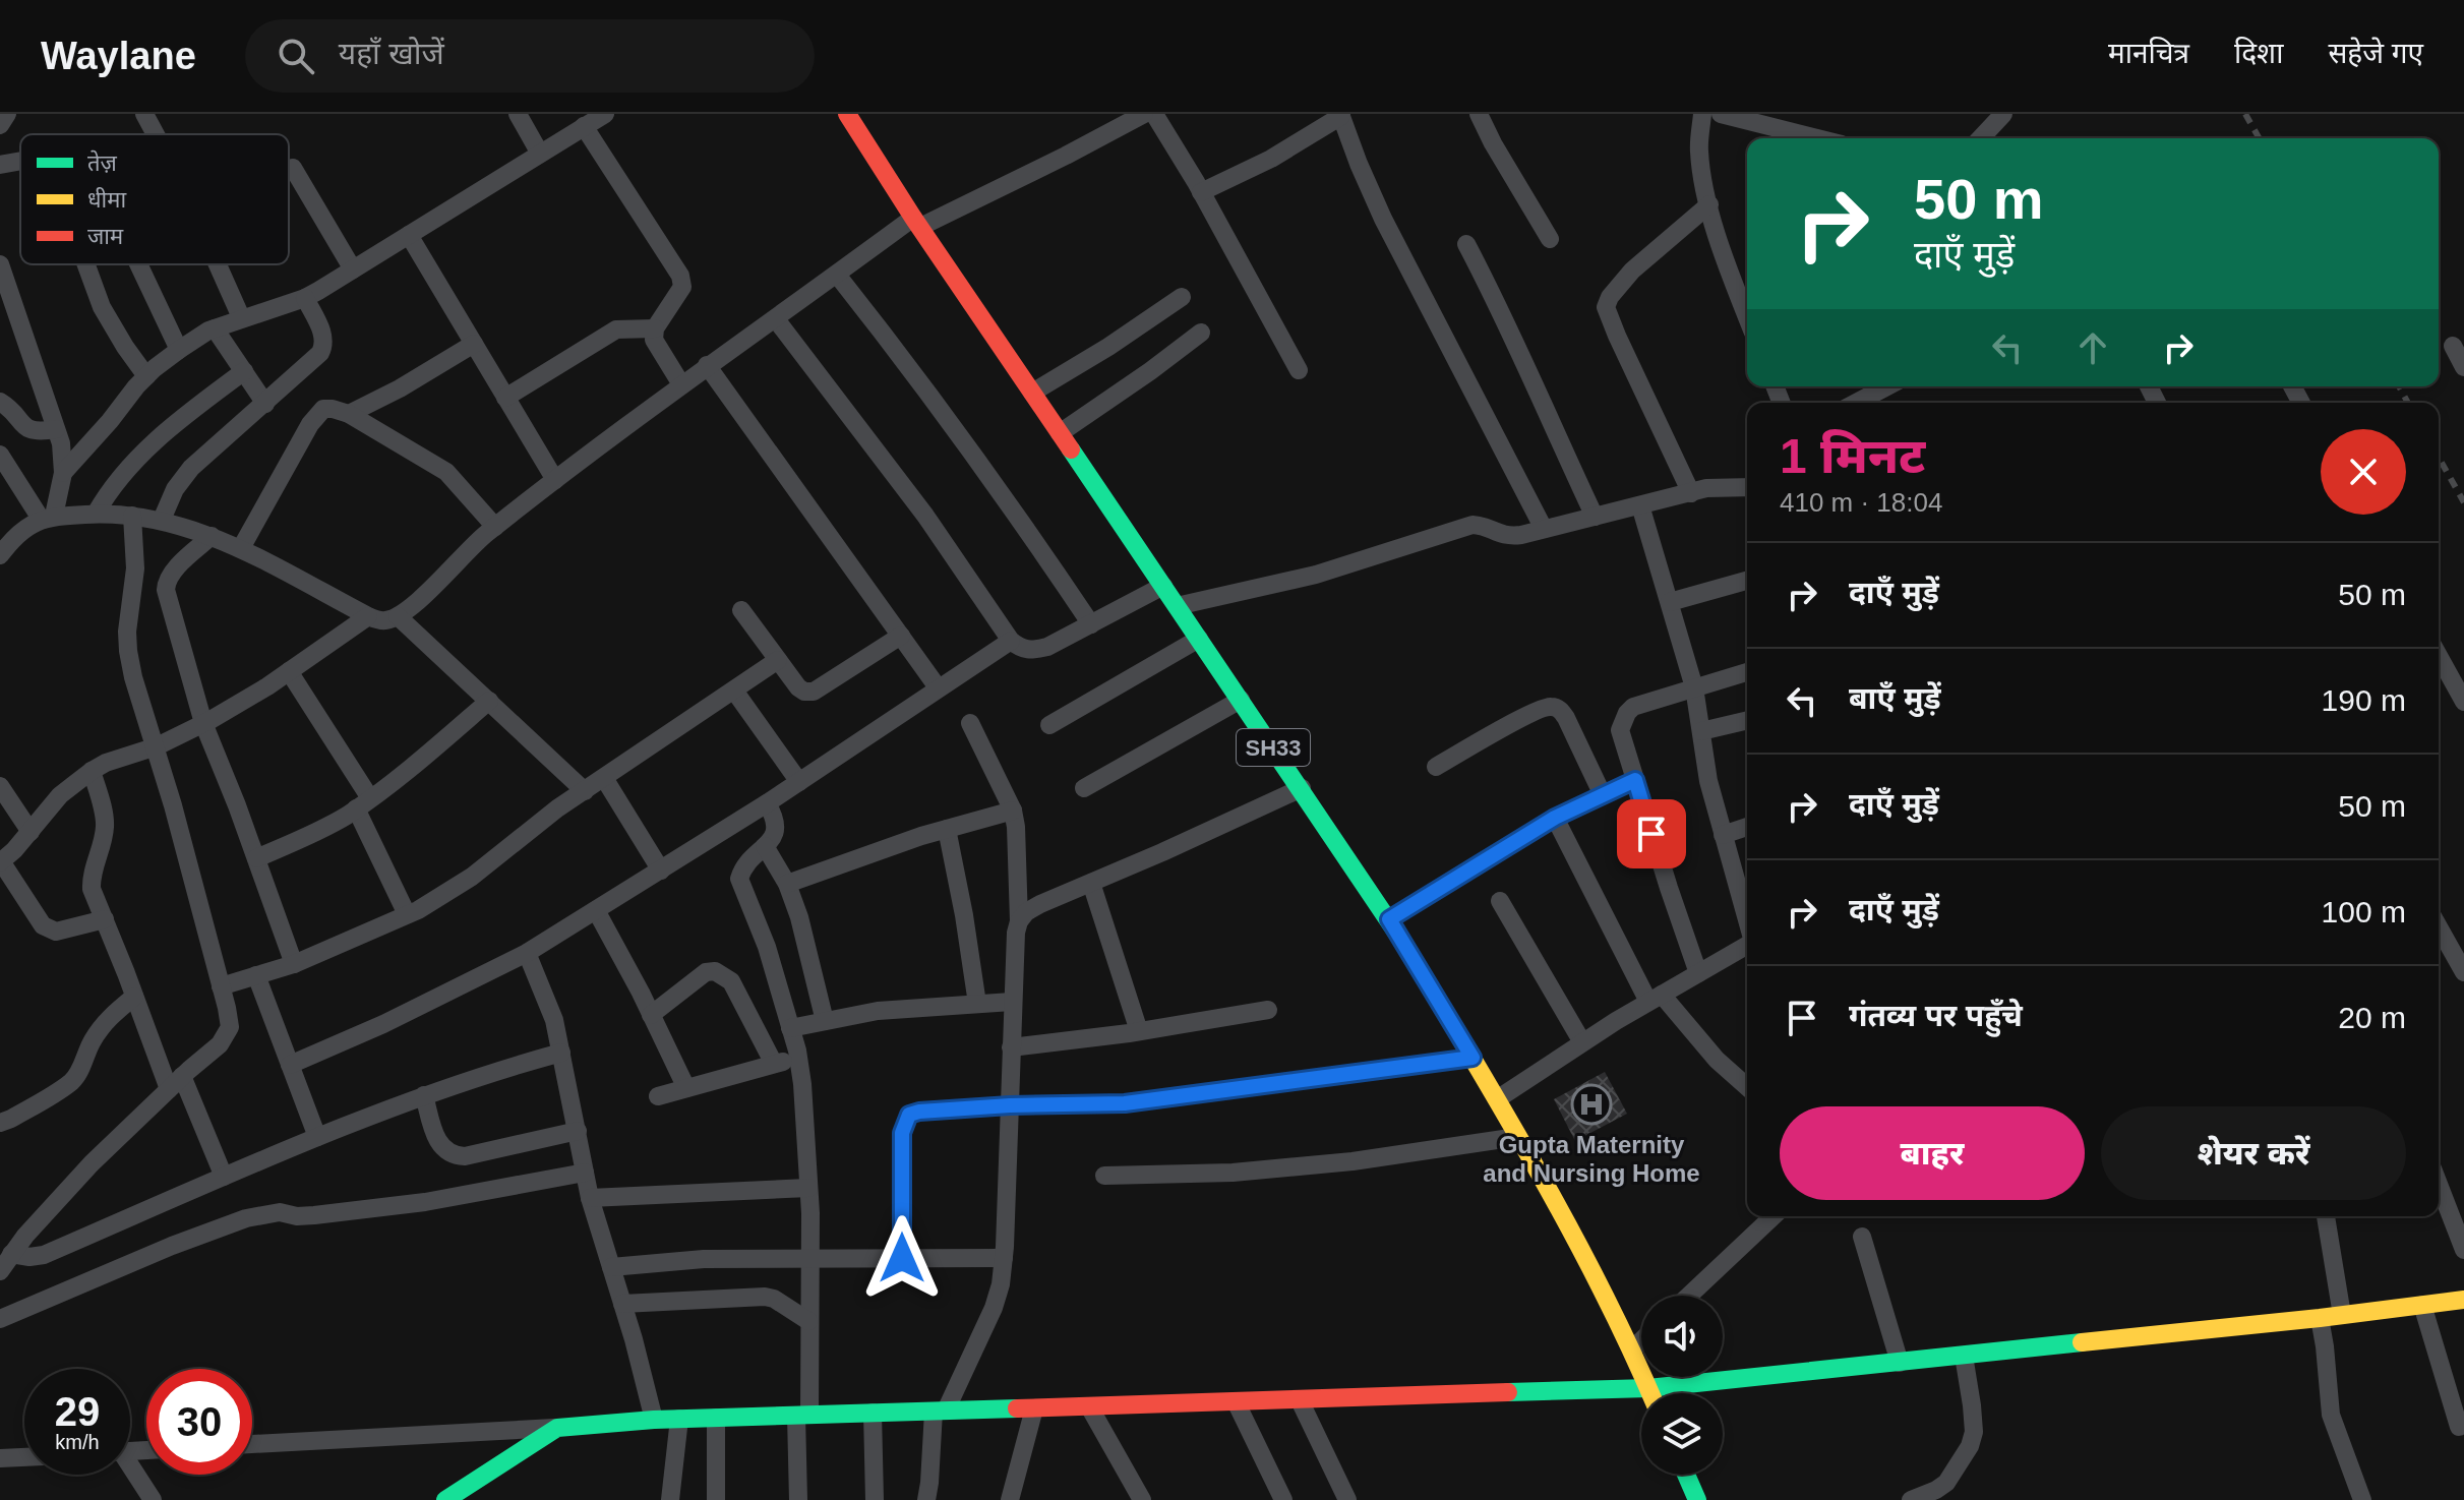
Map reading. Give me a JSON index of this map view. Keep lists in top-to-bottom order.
{
  "streets": {
    "street": ["SH33"]
  },
  "places": {
    "hospital": ["Gupta Maternity and Nursing Home"]
  },
  "legend": ["तेज़", "धीमा", "जाम"],
  "page": {
    "header": "Waylane",
    "search": "यहाँ खोजें",
    "nav": ["मानचित्र", "दिशा", "सहेजे गए"],
    "turn": ["50 m", "दाएँ मुड़ें"],
    "heading": ["1 मिनट", "410 m · 18:04"],
    "list": [
      {
        "name": "दाएँ मुड़ें",
        "value": "50 m"
      },
      {
        "name": "बाएँ मुड़ें",
        "value": "190 m"
      },
      {
        "name": "दाएँ मुड़ें",
        "value": "50 m"
      },
      {
        "name": "दाएँ मुड़ें",
        "value": "100 m"
      },
      {
        "name": "गंतव्य पर पहुँचे",
        "value": "20 m"
      }
    ],
    "buttons": ["बाहर", "शेयर करें"],
    "speed": "29 km/h",
    "limit": "30"
  }
}
